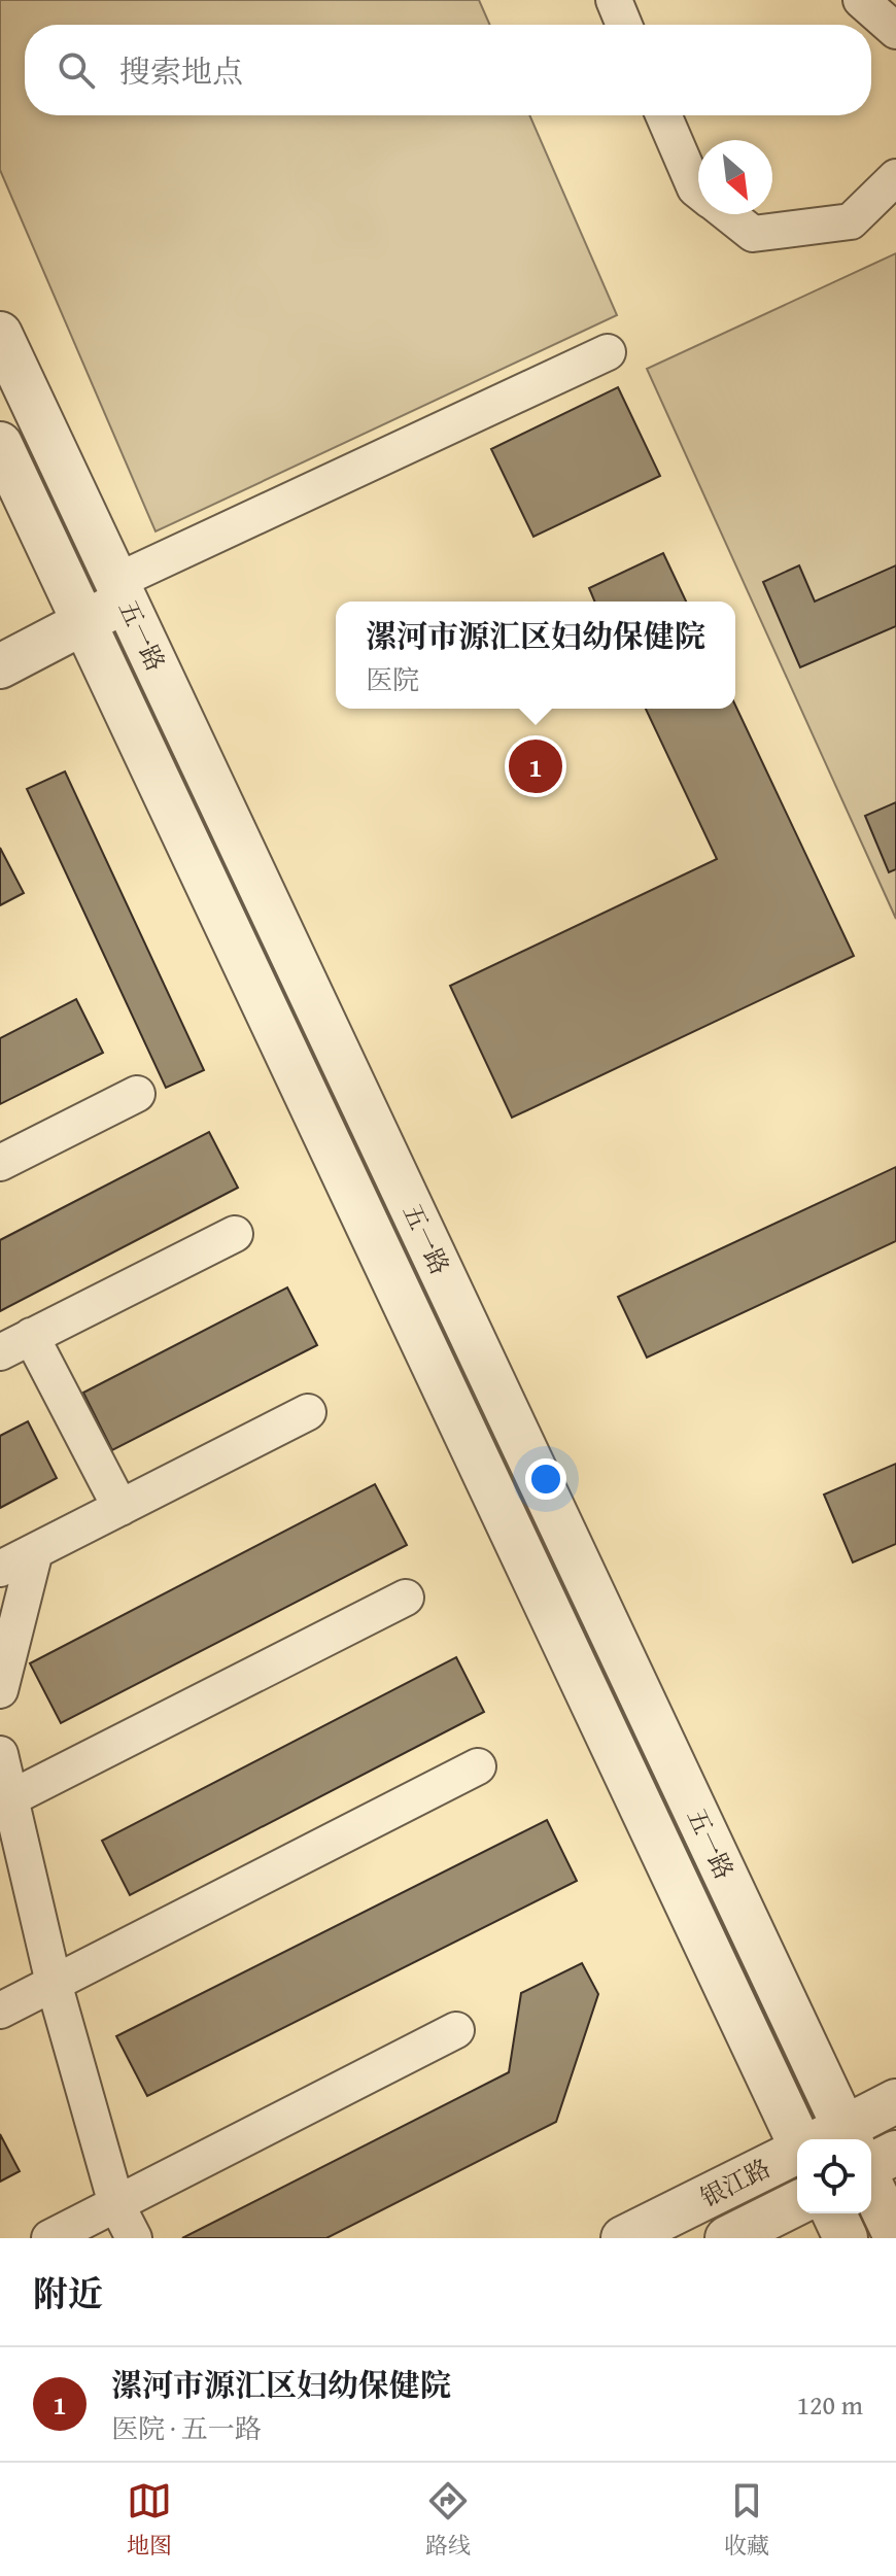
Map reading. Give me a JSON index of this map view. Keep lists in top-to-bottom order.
{
  "streets": {
    "street": ["五一路", "银江路"]
  },
  "north": "bottom right",
  "page": {
    "search": "搜索地点",
    "popup": ["漯河市源汇区妇幼保健院", "医院"],
    "pins": "1",
    "heading": "附近",
    "list": [
      {
        "mark": "1",
        "name": "漯河市源汇区妇幼保健院",
        "note": "医院 · 五一路",
        "value": "120 m"
      }
    ],
    "nav": ["地图", "路线", "收藏"]
  }
}
